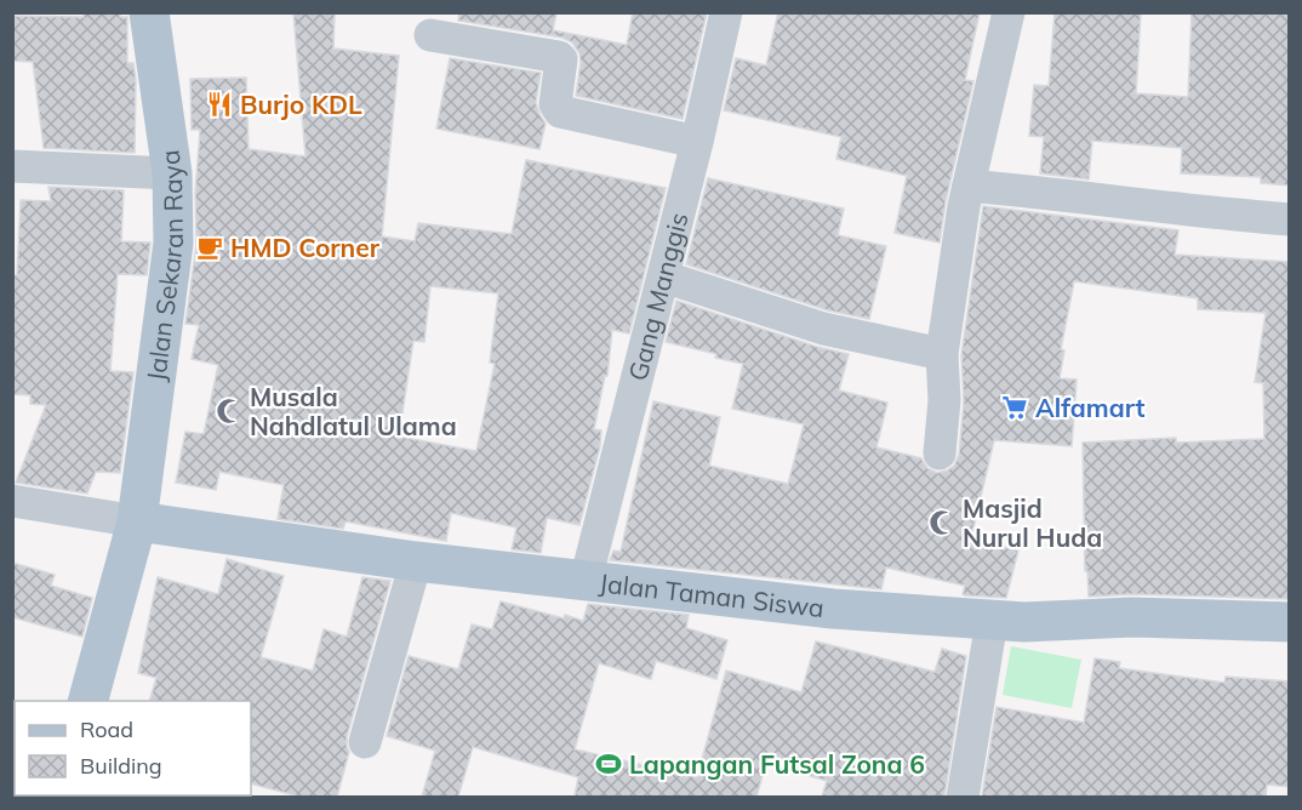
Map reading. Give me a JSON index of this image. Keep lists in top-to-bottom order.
{
  "streets": {
    "main road": ["Jalan Sekaran Raya", "Jalan Taman Siswa"],
    "street": ["Gang Manggis"]
  },
  "crossings": [
    ["Jalan Sekaran Raya", "Jalan Taman Siswa"],
    ["Gang Manggis", "Jalan Taman Siswa"]
  ],
  "places": {
    "restaurant": ["Burjo KDL"],
    "cafe": ["HMD Corner"],
    "supermarket": ["Alfamart"],
    "mosque": ["Musala Nahdlatul Ulama", "Masjid Nurul Huda"],
    "sports": ["Lapangan Futsal Zona 6"]
  },
  "legend": ["Road", "Building"]
}
